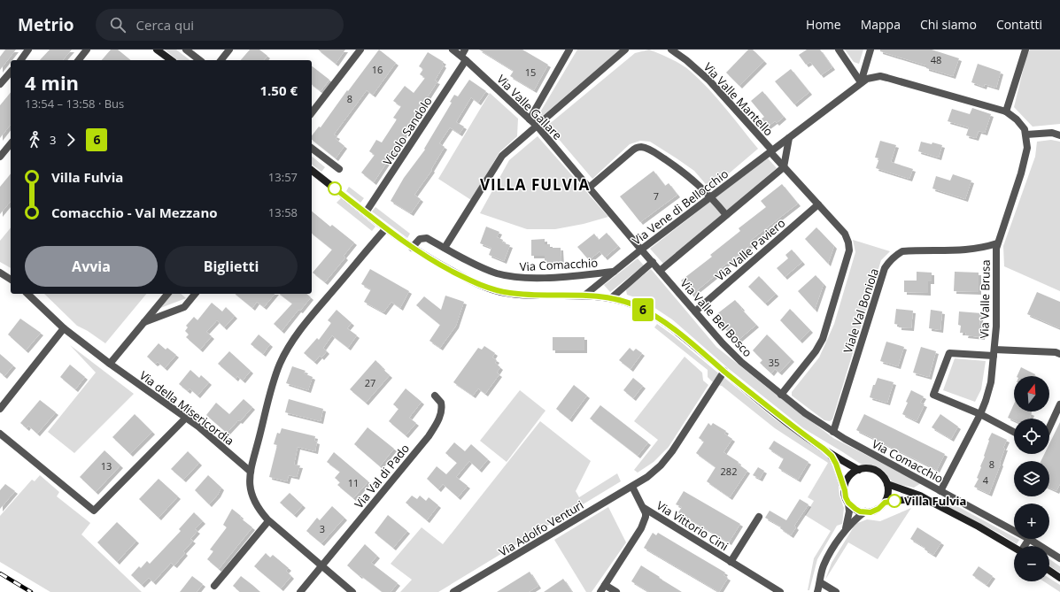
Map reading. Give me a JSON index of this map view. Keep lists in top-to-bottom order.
{
  "streets": {
    "main road": ["Via Comacchio"],
    "street": [
      "Via Valle Mantello",
      "Via Valle Gallare",
      "Vicolo Sandolo",
      "Via Vene di Bellocchio",
      "Via Valle Paviero",
      "Via Valle Brusa",
      "Viale Val Boniola",
      "Via Valle Bel Bosco",
      "Via della Misericordia",
      "Via Val di Pado",
      "Via Vittorio Cini",
      "Via Adolfo Venturi"
    ]
  },
  "crossings": [
    ["Via Valle Mantello", "Via Vene di Bellocchio"],
    ["Via Valle Gallare", "Vicolo Sandolo"],
    ["Via Valle Gallare", "Via Vene di Bellocchio"],
    ["Via Valle Gallare", "Via Valle Bel Bosco"],
    ["Via Vene di Bellocchio", "Via Comacchio"],
    ["Via Vene di Bellocchio", "Via Valle Bel Bosco"],
    ["Via Valle Paviero", "Via Valle Bel Bosco"],
    ["Via Comacchio", "Via Valle Brusa"],
    ["Via Comacchio", "Viale Val Boniola"],
    ["Via Comacchio", "Via Valle Bel Bosco"],
    ["Via Valle Brusa", "Viale Val Boniola"],
    ["Viale Val Boniola", "Via Valle Bel Bosco"]
  ],
  "districts": ["VILLA FULVIA"],
  "places": ["Villa Fulvia"],
  "lines": ["bus line 6"],
  "house_numbers": [
    "48",
    "16",
    "15",
    "8",
    "7",
    "35",
    "27",
    "8",
    "13",
    "282",
    "4",
    "11",
    "3"
  ],
  "north": "top",
  "page": {
    "header": "Metrio",
    "search": "Cerca qui",
    "nav": [
      "Home",
      "Mappa",
      "Chi siamo",
      "Contatti"
    ],
    "on_map": "6",
    "heading": ["4 min", "13:54 – 13:58 · Bus", "1.50 €"],
    "legs": ["3", "6"],
    "list": [
      {
        "name": "Villa Fulvia",
        "value": "13:57"
      },
      {
        "name": "Comacchio - Val Mezzano",
        "value": "13:58"
      }
    ],
    "buttons": ["Avvia", "Biglietti"],
    "map_buttons": ["+", "−"]
  }
}
